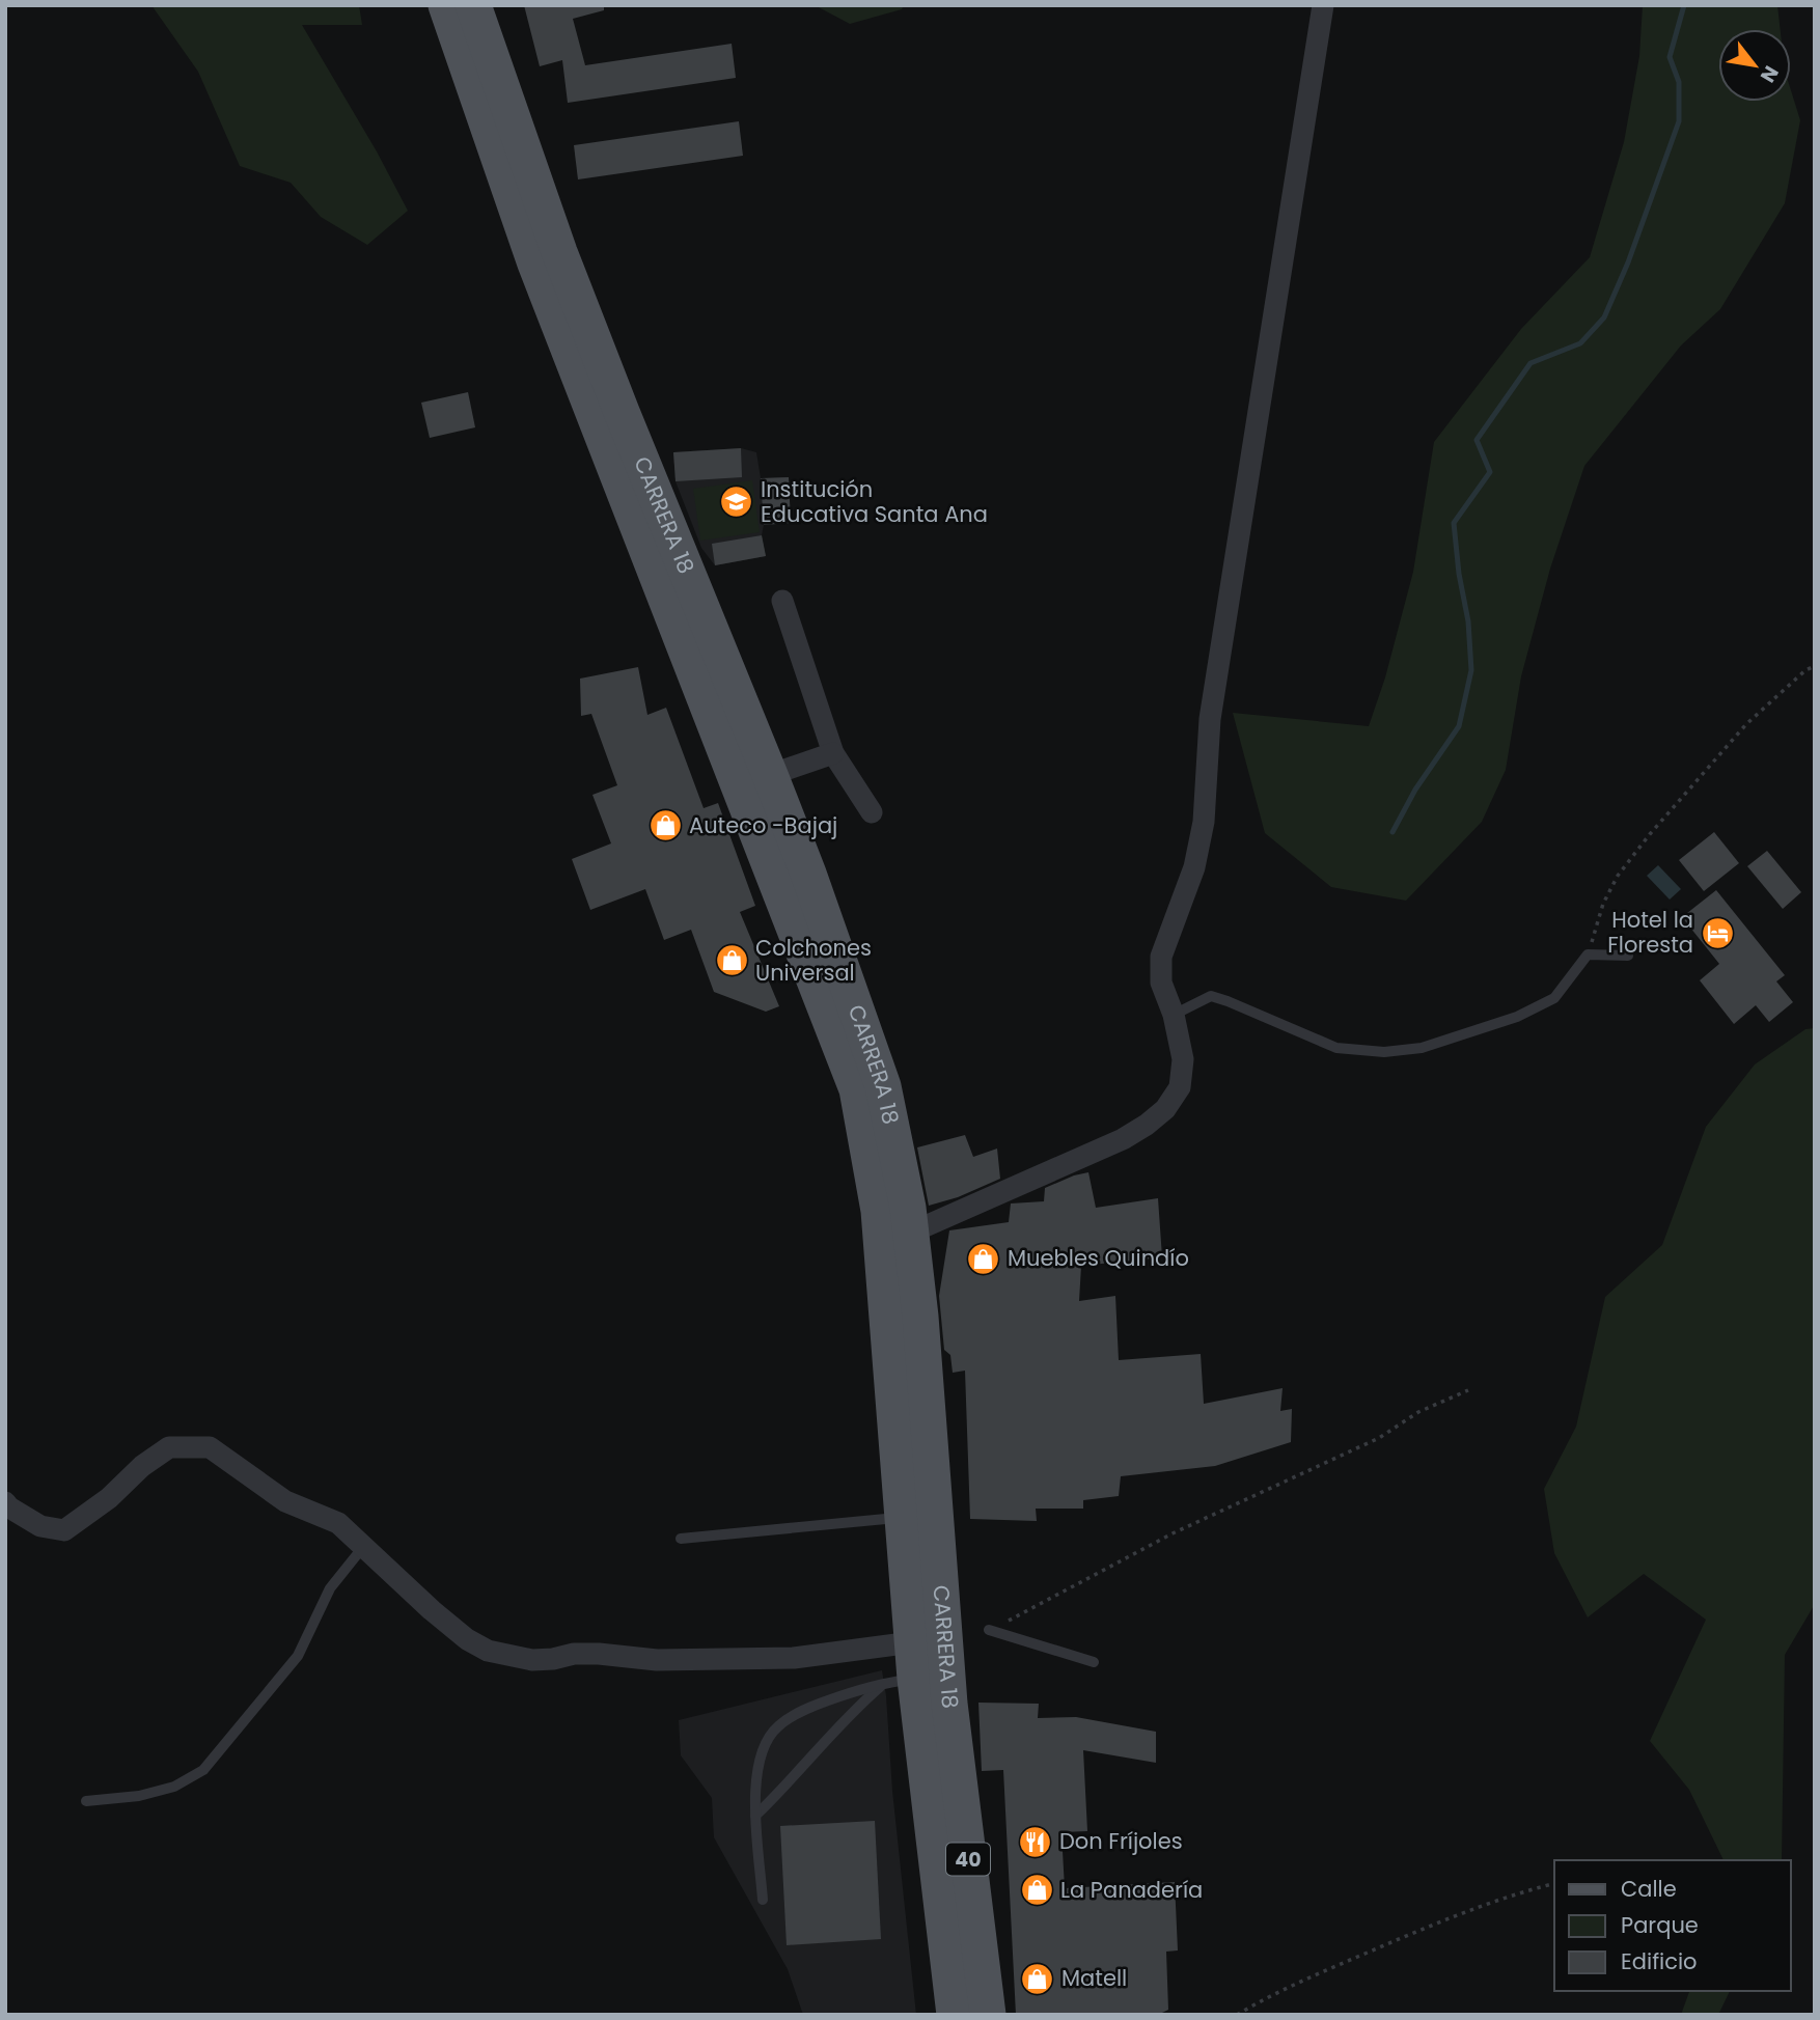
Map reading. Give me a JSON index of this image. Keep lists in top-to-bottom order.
{
  "streets": {
    "main road": ["CARRERA 18", "40"]
  },
  "places": {
    "school or university": ["Institución Educativa Santa Ana"],
    "shop": [
      "Auteco -Bajaj",
      "Colchones Universal",
      "Muebles Quindío",
      "La Panadería",
      "Matell"
    ],
    "hotel": ["Hotel la Floresta"],
    "restaurant": ["Don Fríjoles"]
  },
  "legend": ["Calle", "Parque", "Edificio"],
  "north": "bottom right"
}
